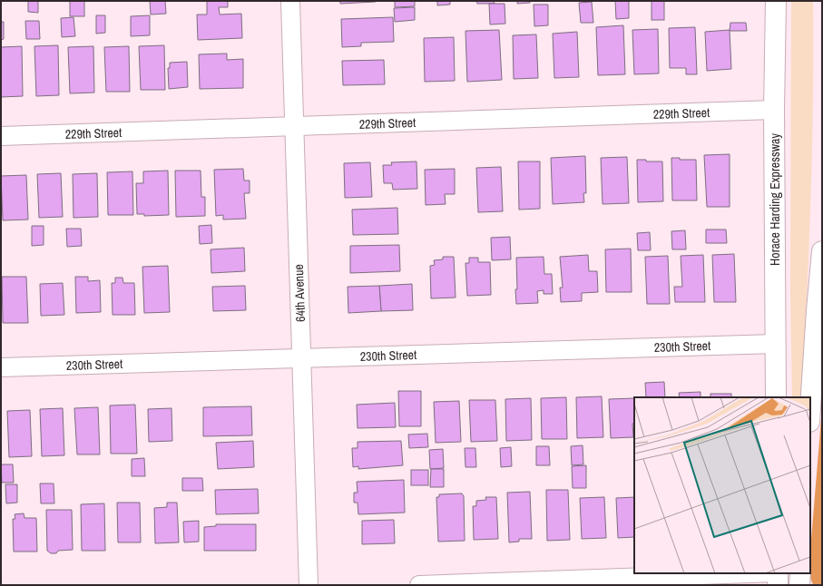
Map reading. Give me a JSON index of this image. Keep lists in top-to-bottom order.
{
  "streets": {
    "main road": ["Horace Harding Expressway"],
    "street": ["229th Street", "64th Avenue", "230th Street"]
  },
  "crossings": [
    ["229th Street", "Horace Harding Expressway"],
    ["229th Street", "64th Avenue"],
    ["Horace Harding Expressway", "230th Street"],
    ["64th Avenue", "230th Street"]
  ]
}
